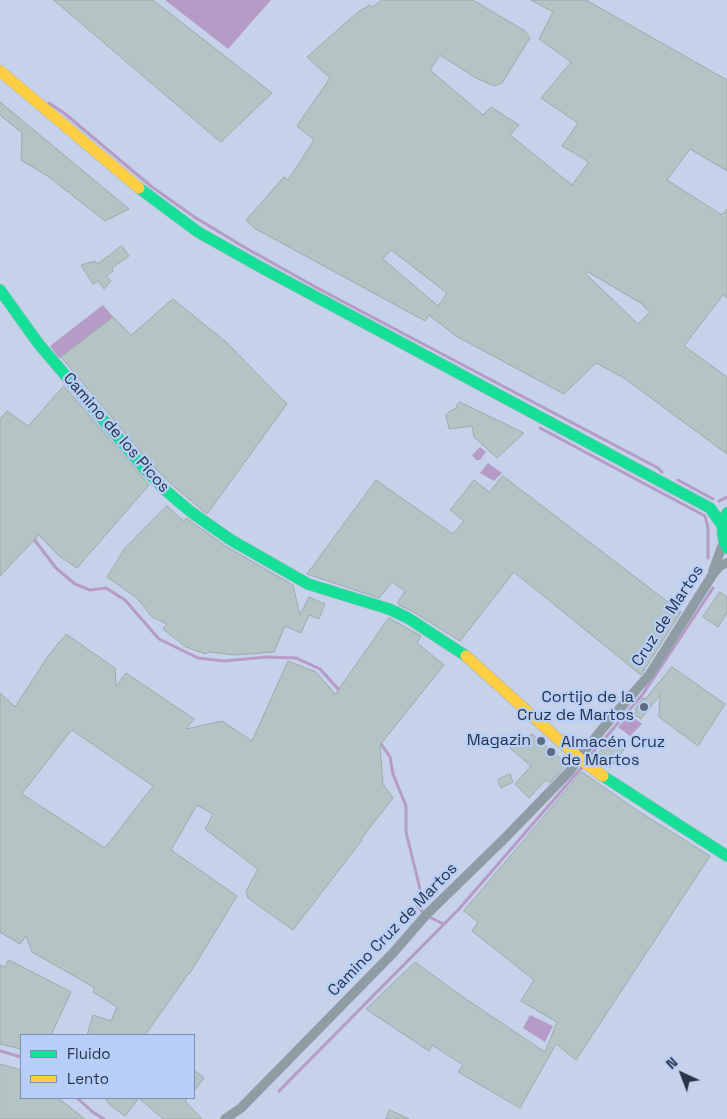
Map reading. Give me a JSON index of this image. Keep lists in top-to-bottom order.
{
  "streets": {
    "street": ["Camino de los Picos", "Cruz de Martos", "Camino Cruz de Martos"]
  },
  "crossings": [
    ["Camino de los Picos", "Cruz de Martos"],
    ["Camino de los Picos", "Camino Cruz de Martos"],
    ["Cruz de Martos", "Camino Cruz de Martos"]
  ],
  "places": ["Cortijo de la Cruz de Martos", "Magazin", "Almacén Cruz de Martos"],
  "legend": ["Fluido", "Lento"],
  "north": "top left"
}
